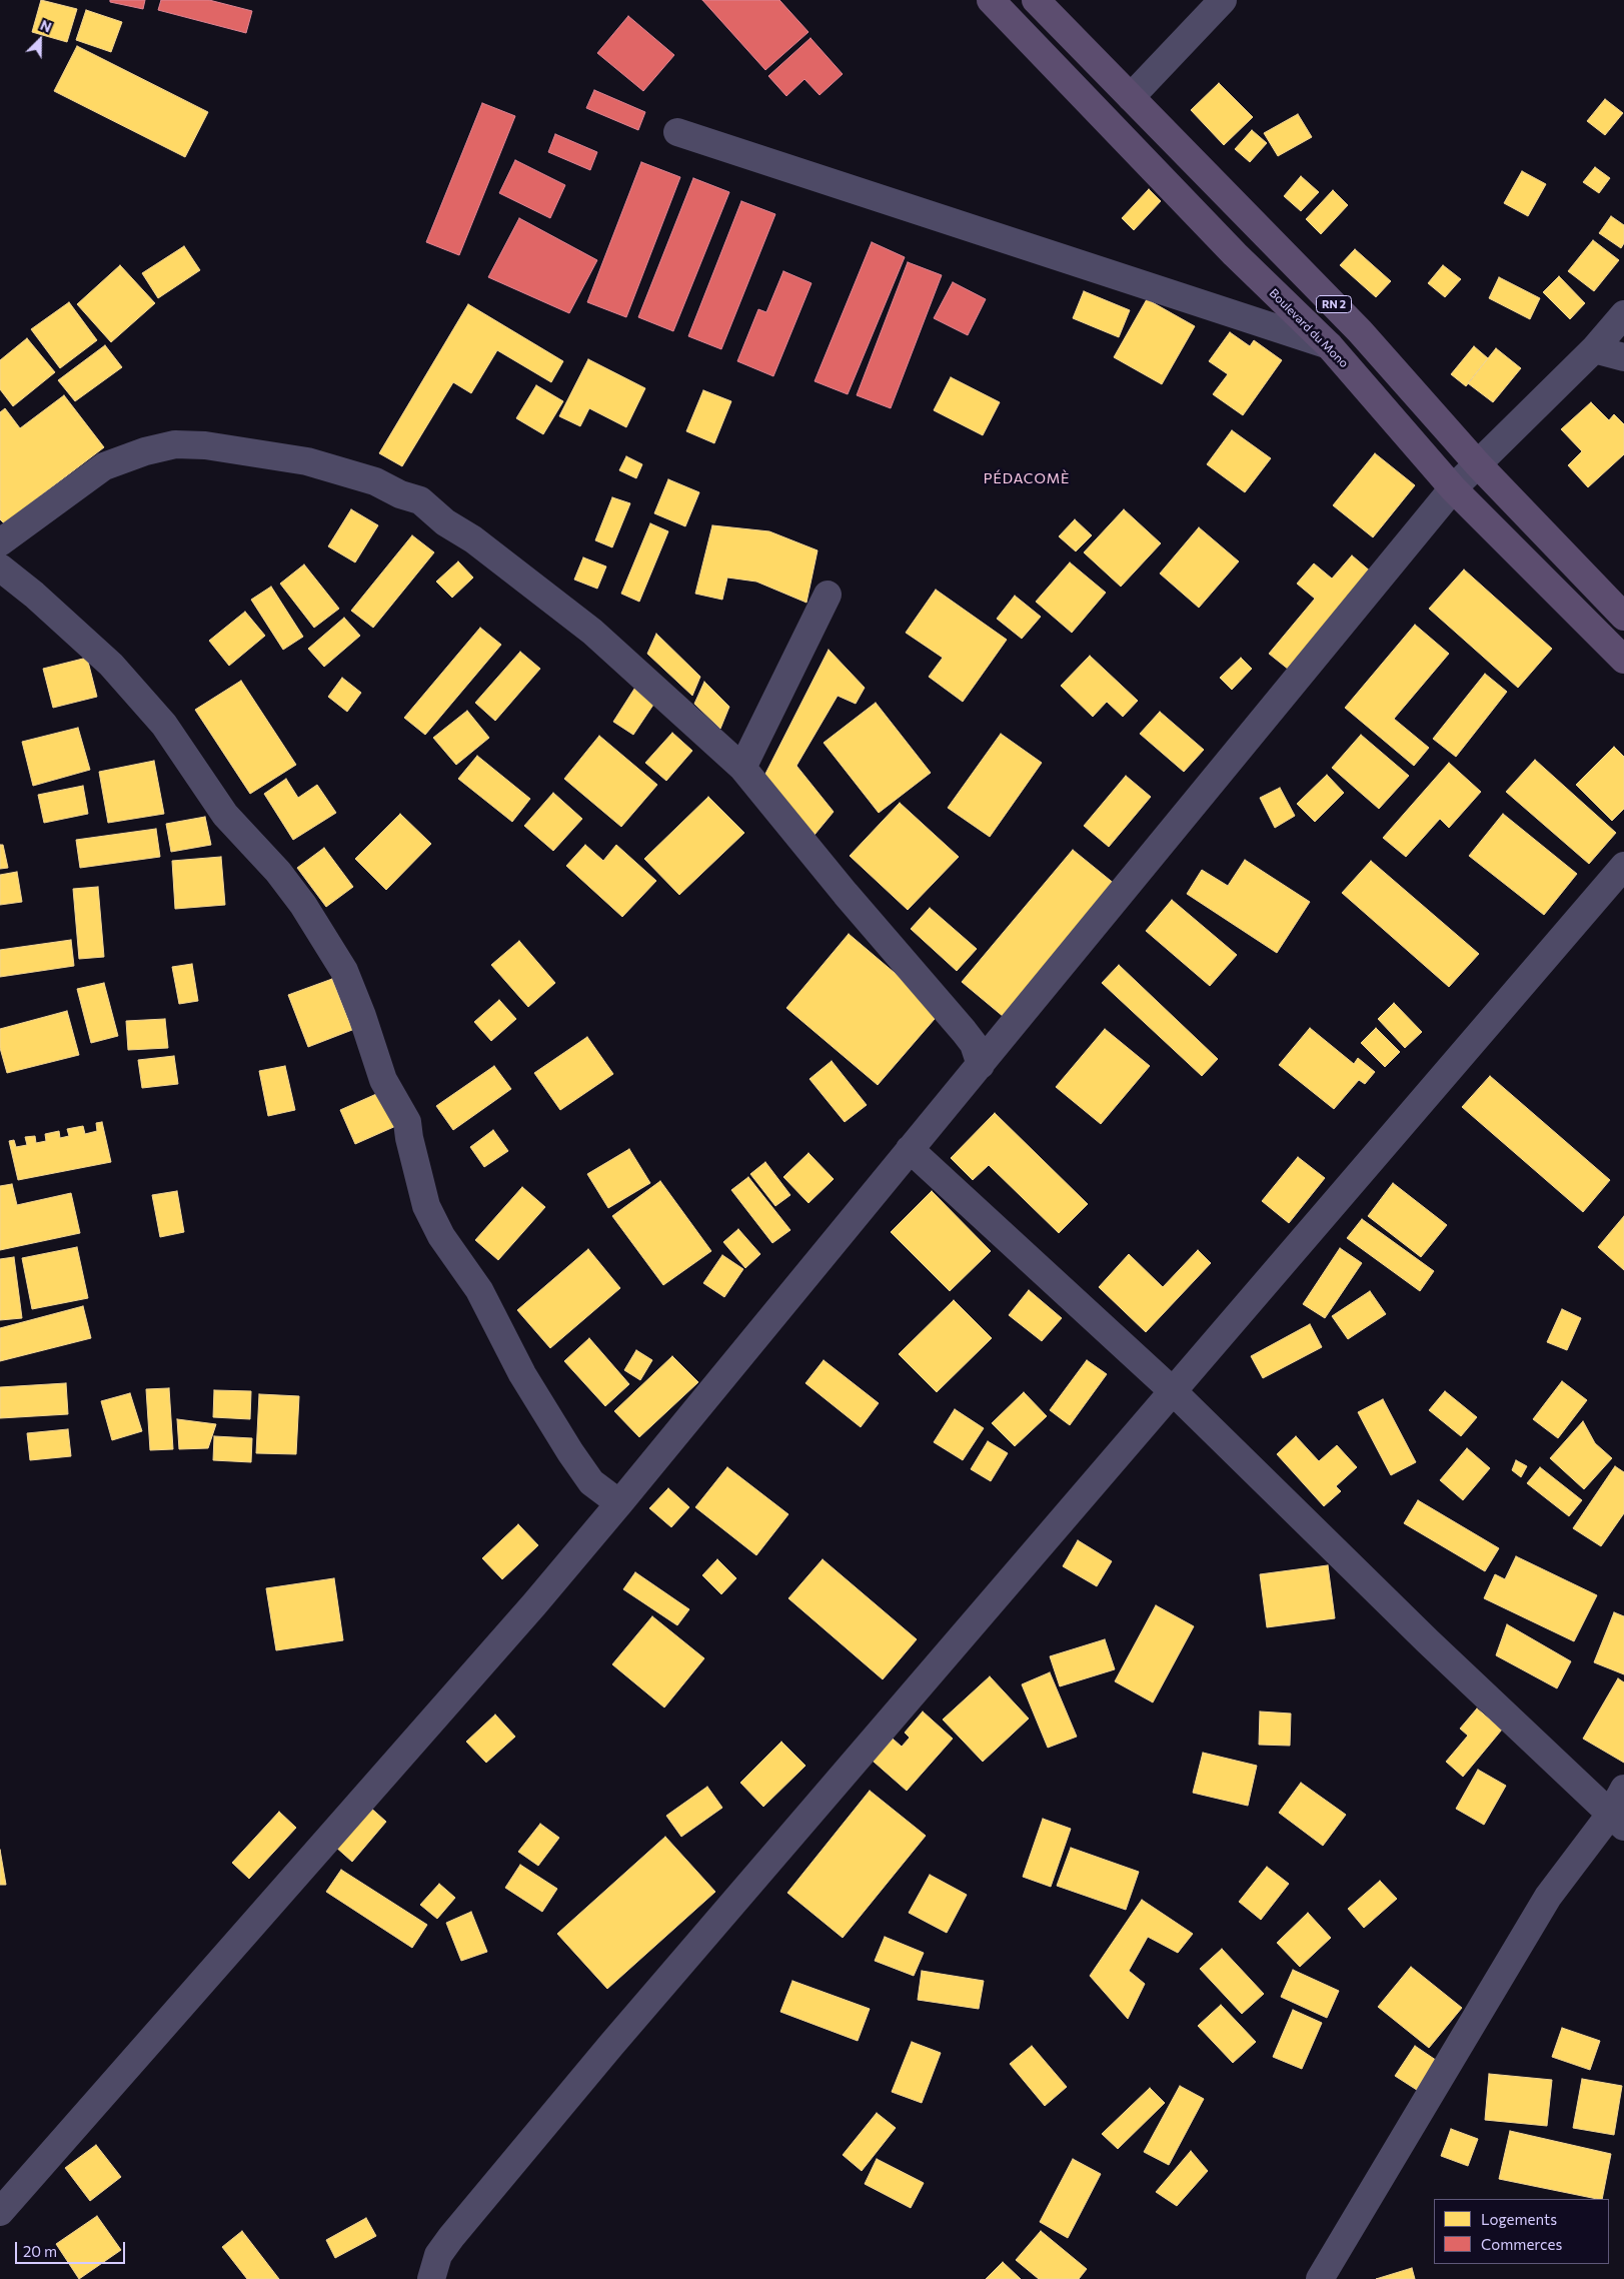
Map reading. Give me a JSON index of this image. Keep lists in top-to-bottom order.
{
  "streets": {
    "main road": ["RN 2", "Boulevard du Mono"]
  },
  "districts": ["PÉDACOMÈ"],
  "legend": ["Logements", "Commerces"],
  "scale_bar": "20 m",
  "north": "top right"
}
